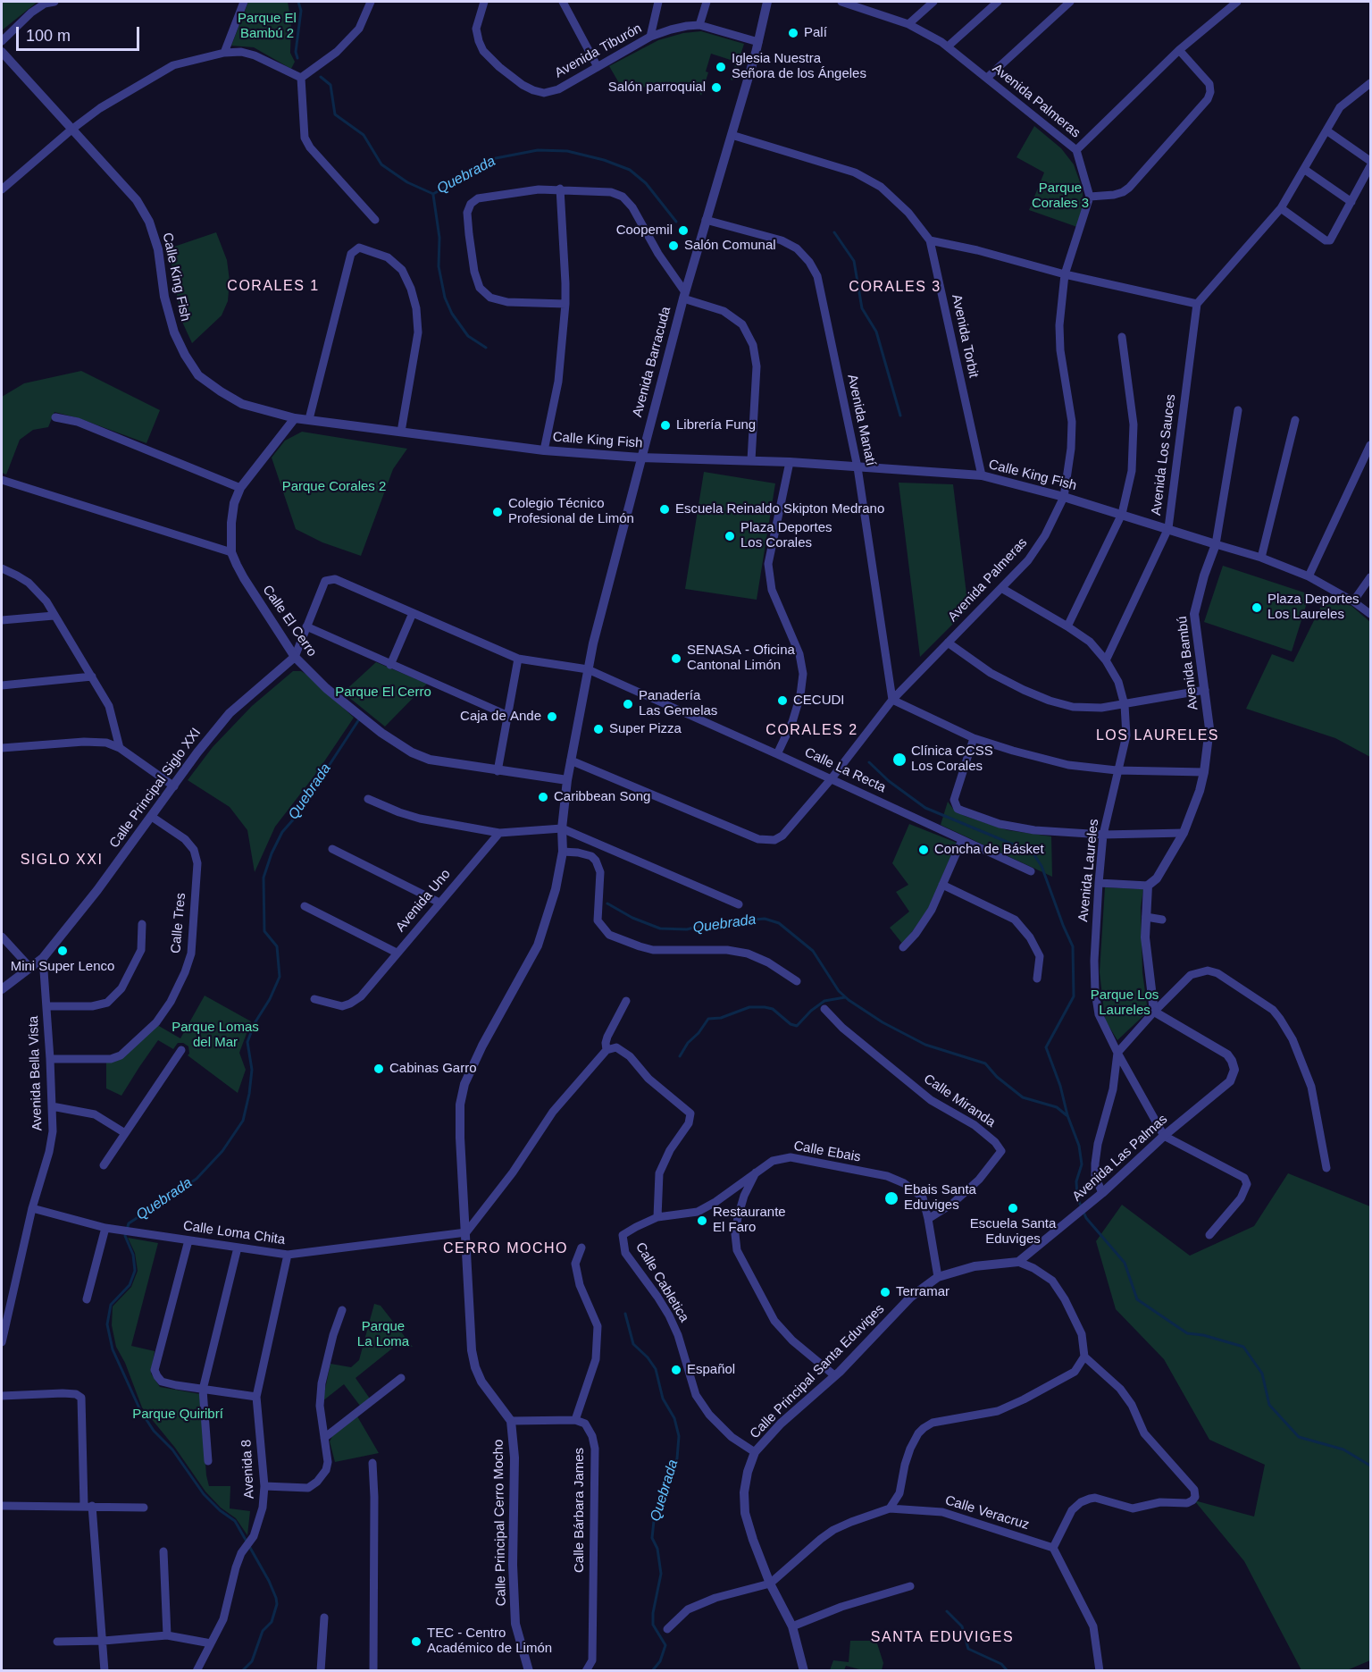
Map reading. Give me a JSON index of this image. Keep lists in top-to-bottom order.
{
  "streets": {
    "street": [
      "Avenida Tiburón",
      "Avenida Palmeras",
      "Calle King Fish",
      "Avenida Torbit",
      "Avenida Barracuda",
      "Avenida Manatí",
      "Avenida Los Sauces",
      "Calle El Cerro",
      "Avenida Bambú",
      "Calle La Recta",
      "Calle Principal Siglo XXI",
      "Avenida Laureles",
      "Avenida Uno",
      "Calle Tres",
      "Avenida Bella Vista",
      "Calle Miranda",
      "Calle Ebais",
      "Avenida Las Palmas",
      "Calle Loma Chita",
      "Calle Cabletica",
      "Calle Principal Santa Eduviges",
      "Avenida 8",
      "Calle Bárbara James",
      "Calle Veracruz",
      "Calle Principal Cerro Mocho"
    ]
  },
  "crossings": [
    ["Avenida Tiburón", "Avenida Barracuda"],
    ["Avenida Palmeras", "Calle King Fish"],
    ["Avenida Palmeras", "Avenida Barracuda"],
    ["Avenida Palmeras", "Avenida Manatí"],
    ["Avenida Palmeras", "Calle La Recta"],
    ["Avenida Palmeras", "Avenida Laureles"],
    ["Calle King Fish", "Avenida Torbit"],
    ["Calle King Fish", "Avenida Barracuda"],
    ["Calle King Fish", "Avenida Manatí"],
    ["Calle King Fish", "Avenida Los Sauces"],
    ["Calle King Fish", "Calle El Cerro"],
    ["Calle King Fish", "Avenida Bambú"],
    ["Avenida Torbit", "Avenida Barracuda"],
    ["Avenida Barracuda", "Avenida Manatí"],
    ["Avenida Barracuda", "Calle El Cerro"],
    ["Avenida Barracuda", "Calle La Recta"],
    ["Avenida Barracuda", "Calle Principal Cerro Mocho"],
    ["Avenida Los Sauces", "Avenida Laureles"],
    ["Calle El Cerro", "Calle Principal Siglo XXI"],
    ["Calle Principal Siglo XXI", "Calle Tres"],
    ["Calle Principal Siglo XXI", "Avenida Bella Vista"],
    ["Avenida Laureles", "Avenida Las Palmas"],
    ["Calle Tres", "Avenida Bella Vista"],
    ["Avenida Bella Vista", "Calle Loma Chita"],
    ["Calle Miranda", "Calle Ebais"],
    ["Calle Ebais", "Calle Cabletica"],
    ["Calle Ebais", "Calle Principal Santa Eduviges"],
    ["Avenida Las Palmas", "Calle Principal Santa Eduviges"],
    ["Calle Loma Chita", "Avenida 8"],
    ["Calle Loma Chita", "Calle Principal Cerro Mocho"],
    ["Calle Cabletica", "Calle Principal Santa Eduviges"],
    ["Calle Principal Santa Eduviges", "Calle Veracruz"]
  ],
  "districts": [
    "CORALES 1",
    "CORALES 3",
    "CORALES 2",
    "LOS LAURELES",
    "SIGLO XXI",
    "CERRO MOCHO",
    "SANTA EDUVIGES"
  ],
  "water": ["Quebrada"],
  "parks": [
    "Parque El Bambú 2",
    "Parque Corales 3",
    "Parque Corales 2",
    "Parque El Cerro",
    "Parque Los Laureles",
    "Parque Lomas del Mar",
    "Parque La Loma",
    "Parque Quiribrí"
  ],
  "places": [
    "Palí",
    "Iglesia Nuestra Señora de los Ángeles",
    "Salón parroquial",
    "Coopemil",
    "Salón Comunal",
    "Librería Fung",
    "Escuela Reinaldo Skipton Medrano",
    "Colegio Técnico Profesional de Limón",
    "Plaza Deportes Los Corales",
    "Plaza Deportes Los Laureles",
    "SENASA - Oficina Cantonal Limón",
    "CECUDI",
    "Panadería Las Gemelas",
    "Caja de Ande",
    "Super Pizza",
    "Clínica CCSS Los Corales",
    "Caribbean Song",
    "Concha de Básket",
    "Mini Super Lenco",
    "Cabinas Garro",
    "Ebais Santa Eduviges",
    "Escuela Santa Eduviges",
    "Restaurante El Faro",
    "Terramar",
    "Español",
    "TEC - Centro Académico de Limón"
  ],
  "scale_bar": "100 m"
}
